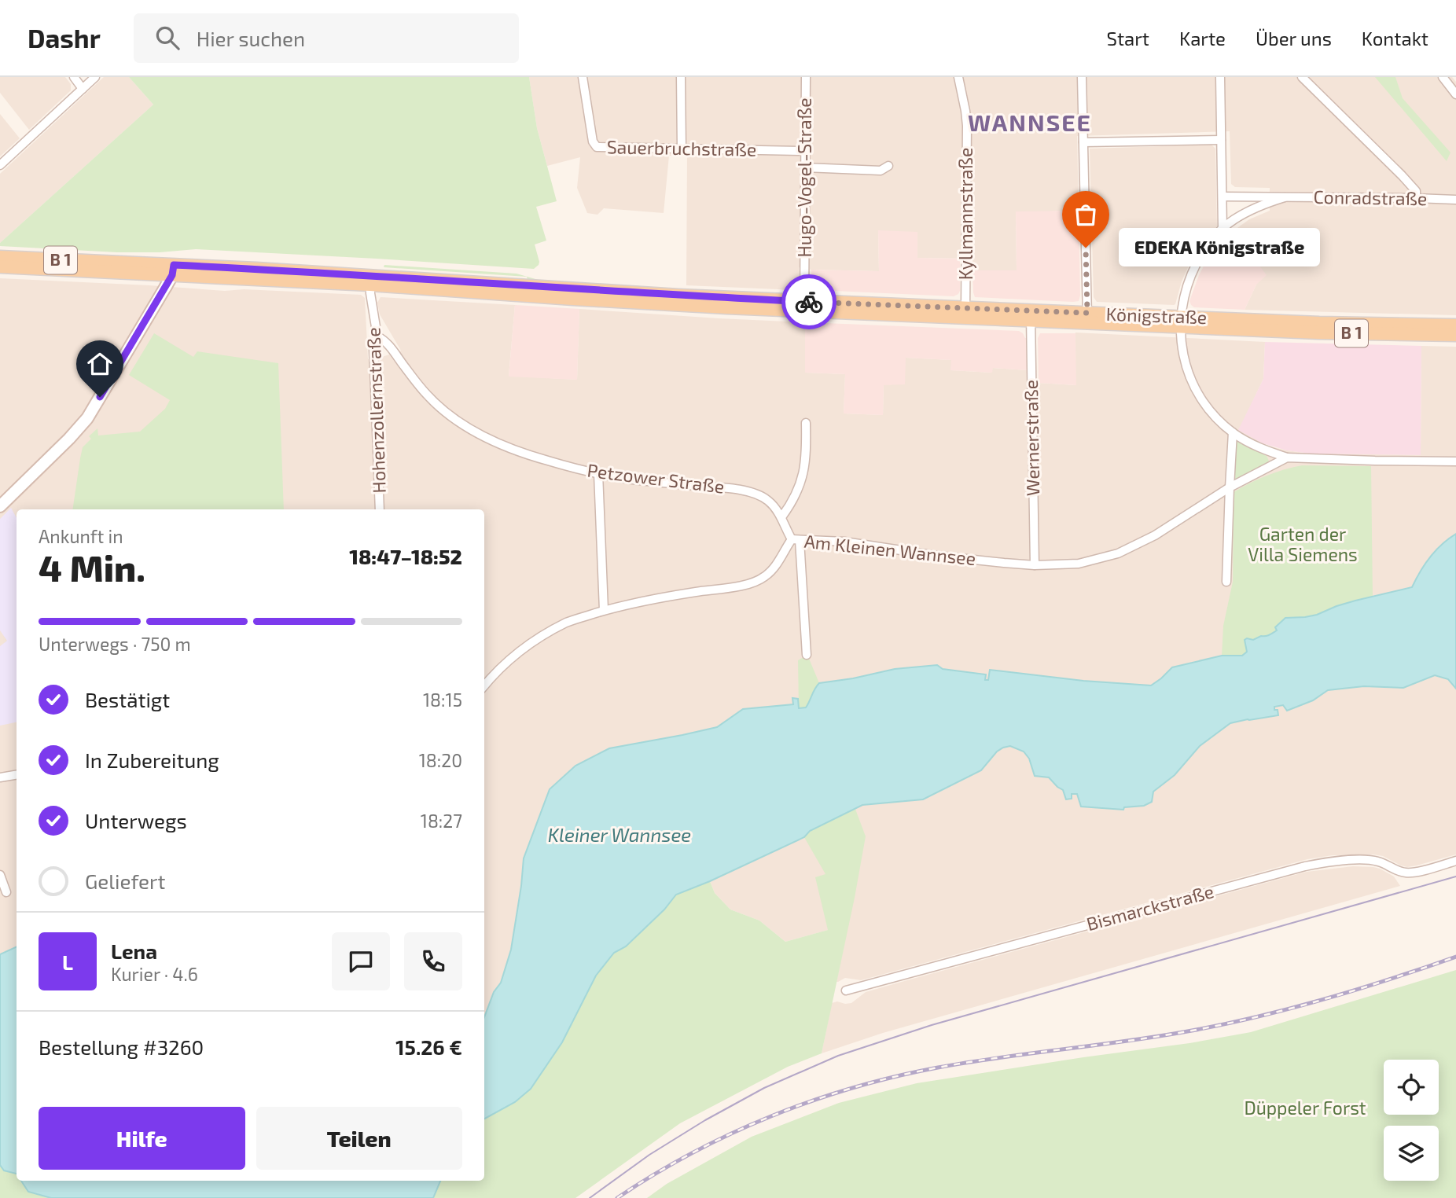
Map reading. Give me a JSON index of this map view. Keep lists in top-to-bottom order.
{
  "streets": {
    "main road": ["B 1", "Königstraße"],
    "street": [
      "Sauerbruchstraße",
      "Hugo-Vogel-Straße",
      "Conradstraße",
      "Kyllmannstraße",
      "Hohenzollernstraße",
      "Wernerstraße",
      "Petzower Straße",
      "Am Kleinen Wannsee",
      "Bismarckstraße"
    ]
  },
  "crossings": [
    ["Sauerbruchstraße", "Hugo-Vogel-Straße"],
    ["Hugo-Vogel-Straße", "Königstraße"],
    ["Conradstraße", "Königstraße"],
    ["Conradstraße", "Am Kleinen Wannsee"],
    ["Kyllmannstraße", "Königstraße"],
    ["Königstraße", "Hohenzollernstraße"],
    ["Königstraße", "Wernerstraße"],
    ["Hohenzollernstraße", "Petzower Straße"],
    ["Wernerstraße", "Am Kleinen Wannsee"],
    ["Petzower Straße", "Am Kleinen Wannsee"]
  ],
  "districts": ["WANNSEE"],
  "water": ["Kleiner Wannsee"],
  "parks": ["Garten der Villa Siemens", "Düppeler Forst"],
  "places": ["EDEKA Königstraße"],
  "page": {
    "header": "Dashr",
    "search": "Hier suchen",
    "nav": [
      "Start",
      "Karte",
      "Über uns",
      "Kontakt"
    ],
    "bubble": "EDEKA Königstraße",
    "heading": ["4 Min.", "Ankunft in", "18:47–18:52"],
    "panel": [
      "Lena",
      "Kurier · 4.6",
      "Bestellung #3260",
      "15.26 €"
    ],
    "bar": "Unterwegs · 750 m",
    "list": [
      ["Bestätigt", "18:15"],
      ["In Zubereitung", "18:20"],
      ["Unterwegs", "18:27"],
      "Geliefert"
    ],
    "round": "L",
    "buttons": ["Hilfe", "Teilen"]
  }
}
